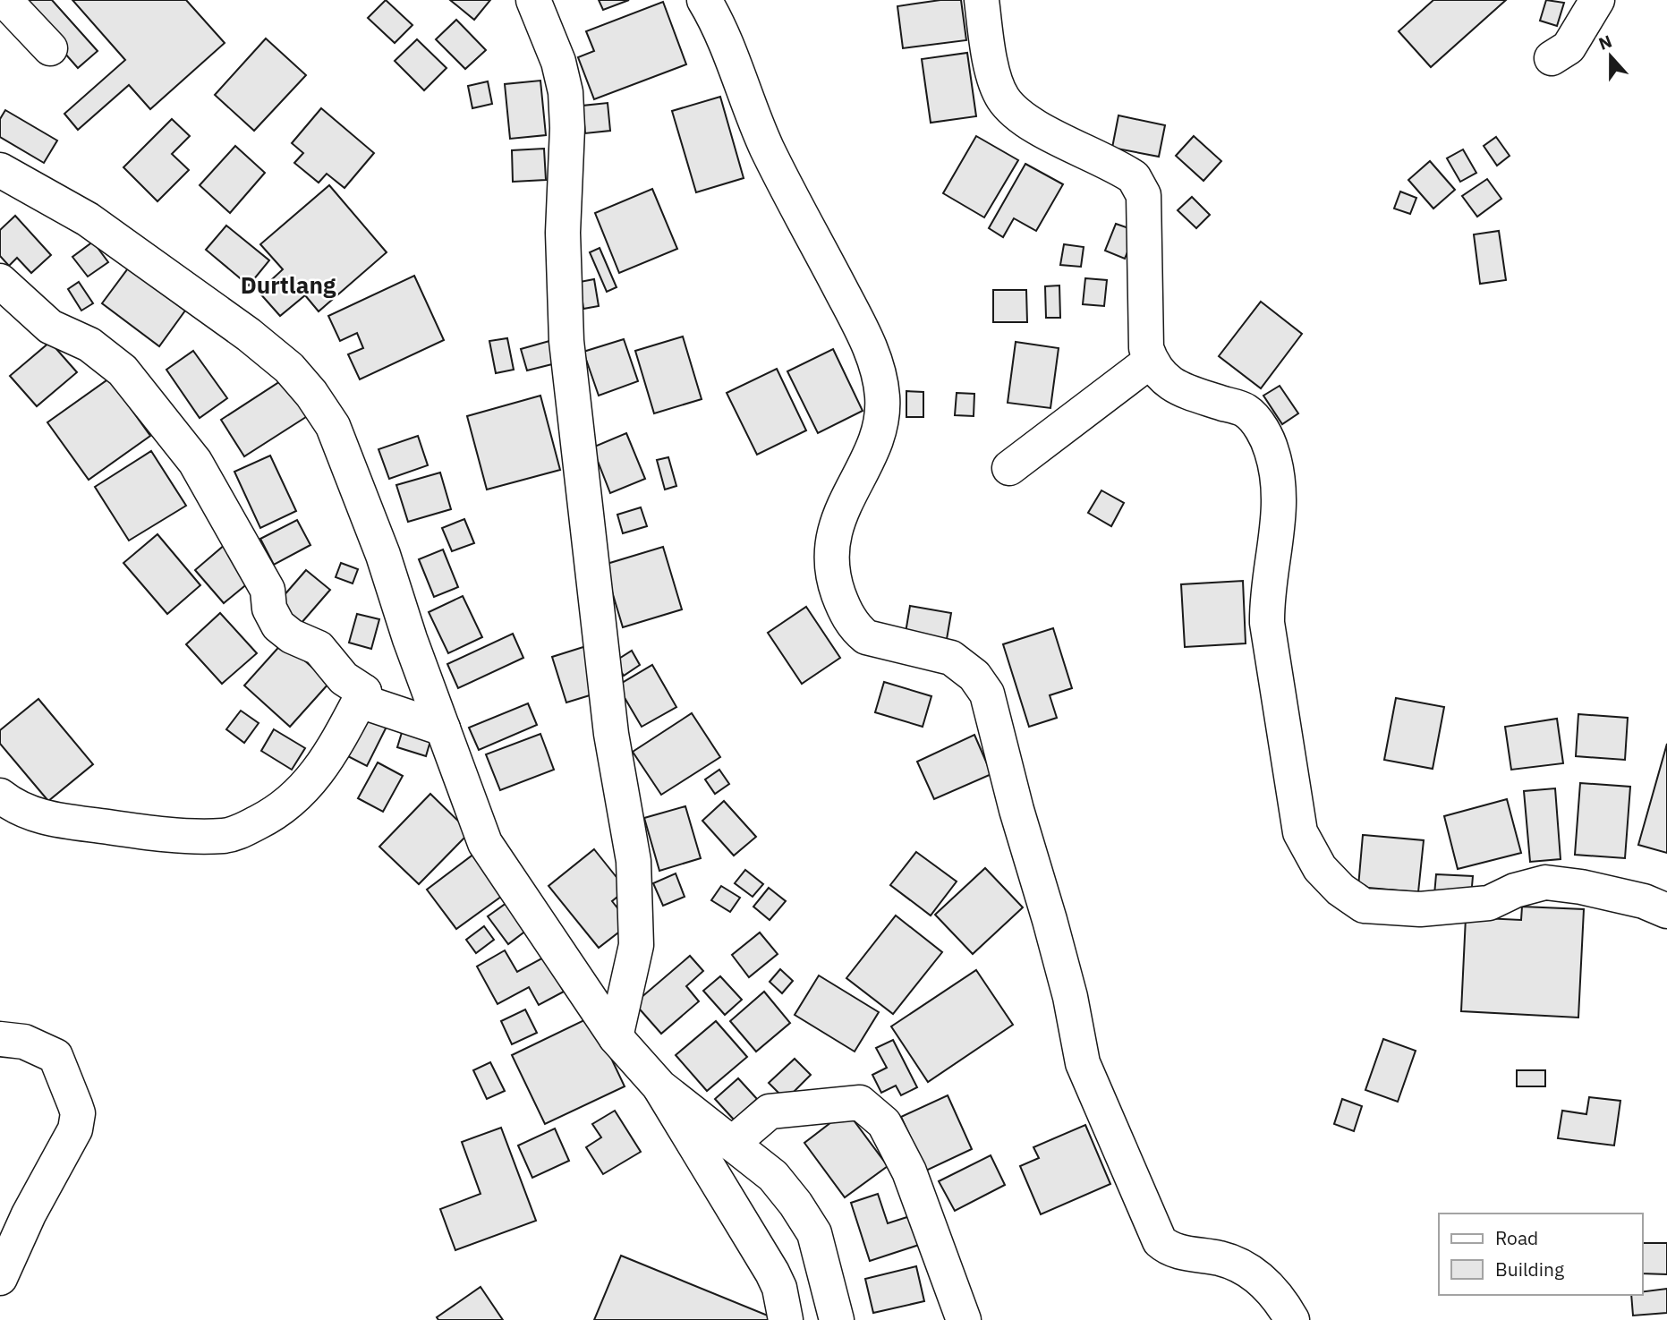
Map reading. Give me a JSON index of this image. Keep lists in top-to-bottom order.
{
  "districts": ["Durtlang"],
  "legend": ["Road", "Building"],
  "north": "top"
}
